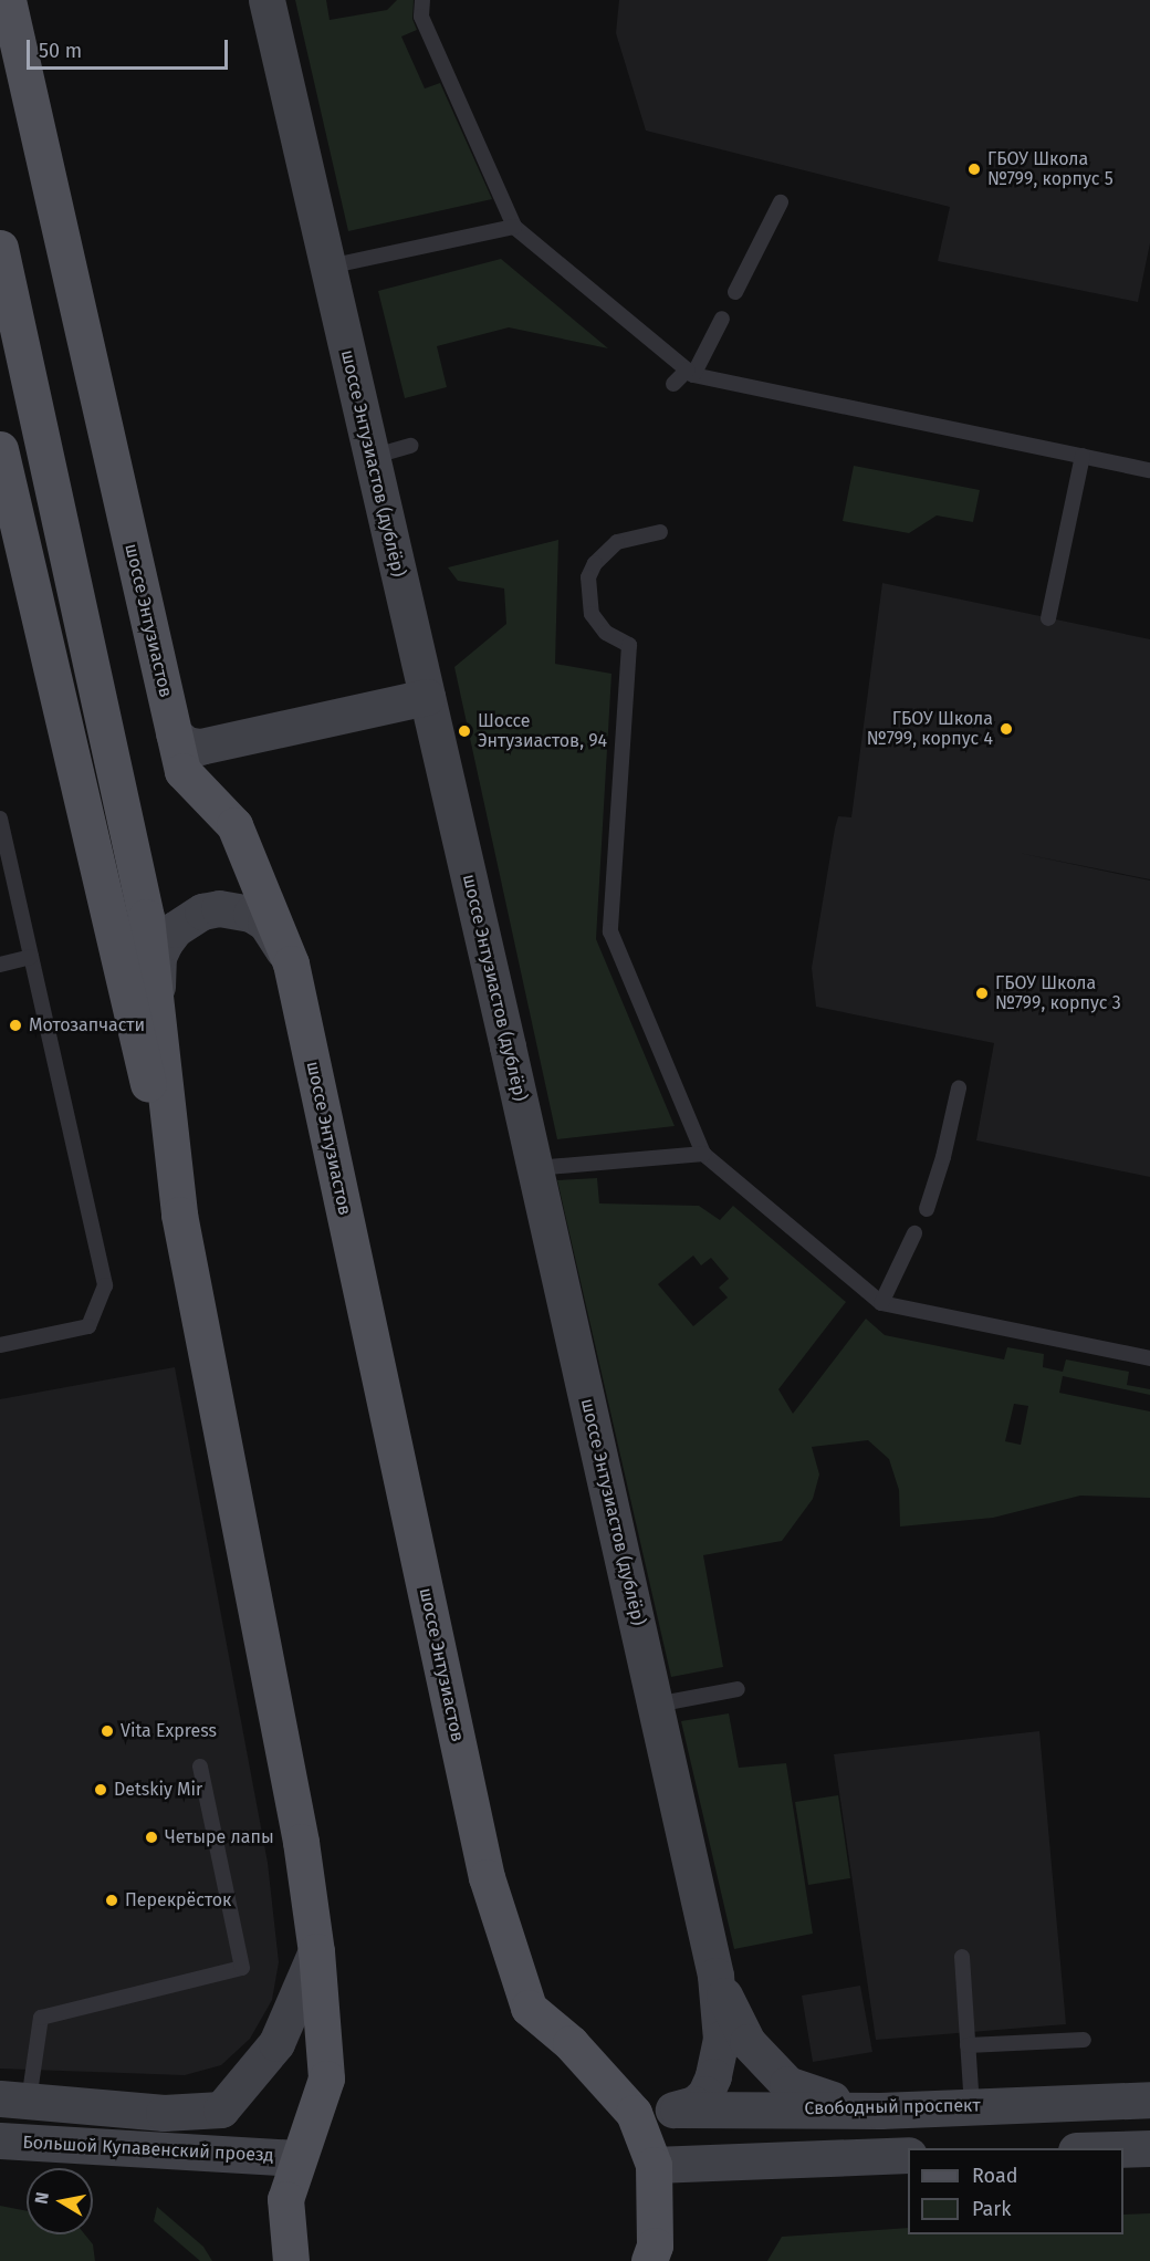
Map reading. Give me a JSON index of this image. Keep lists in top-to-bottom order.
{
  "streets": {
    "main road": [
      "шоссе Энтузиастов (дублёр)",
      "шоссе Энтузиастов",
      "Свободный проспект",
      "Большой Купавенский проезд"
    ]
  },
  "crossings": [
    ["шоссе Энтузиастов (дублёр)", "Свободный проспект"],
    ["шоссе Энтузиастов", "Свободный проспект"]
  ],
  "places": [
    "ГБОУ Школа №799, корпус 5",
    "ГБОУ Школа №799, корпус 4",
    "Шоссе Энтузиастов, 94",
    "ГБОУ Школа №799, корпус 3",
    "Мотозапчасти",
    "Vita Express",
    "Detskiy Mir",
    "Четыре лапы",
    "Перекрёсток"
  ],
  "legend": ["Road", "Park"],
  "scale_bar": "50 m",
  "north": "left"
}
